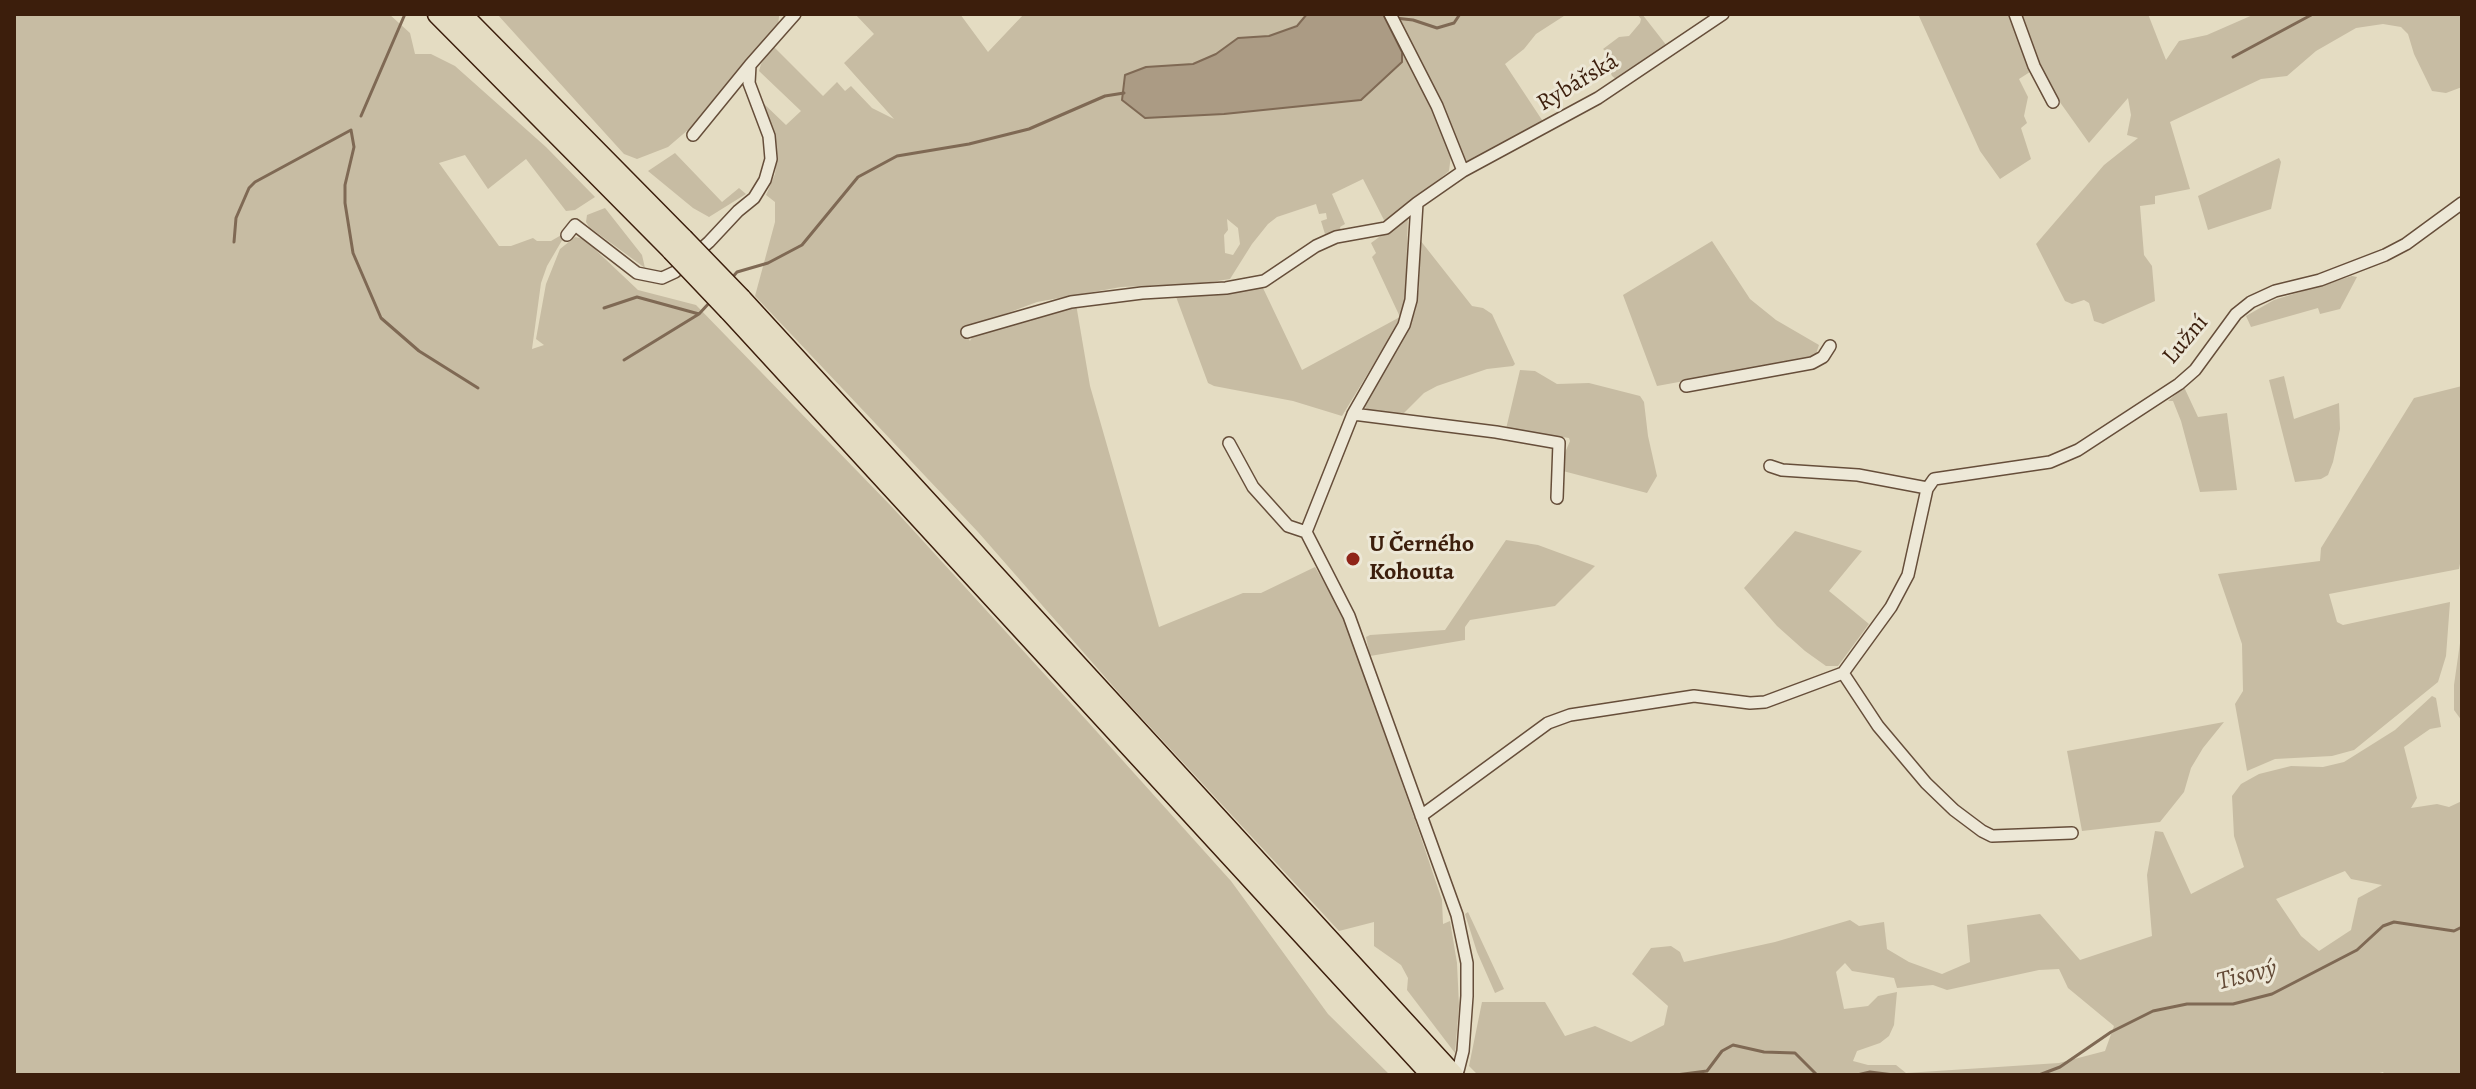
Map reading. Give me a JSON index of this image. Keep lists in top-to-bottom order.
{
  "streets": {
    "street": ["Rybářská", "Lužní"]
  },
  "water": ["Tisový"],
  "places": ["U Černého Kohouta"]
}
